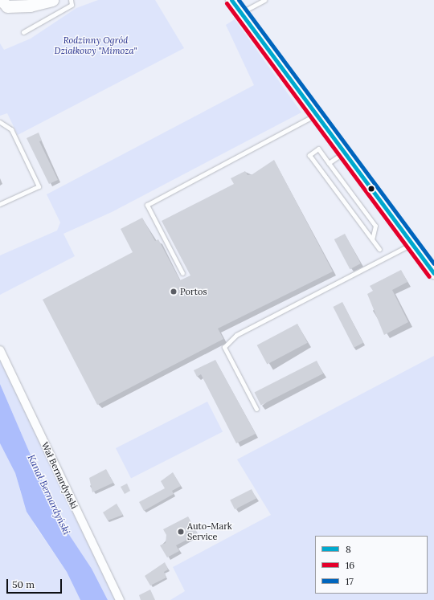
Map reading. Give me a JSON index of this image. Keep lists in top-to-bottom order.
{
  "streets": {
    "street": ["Wał Bernardyński"]
  },
  "water": ["Kanał Bernardyński"],
  "parks": ["Rodzinny Ogród Działkowy \"Mimoza\""],
  "places": ["Portos", "Auto-Mark Service"],
  "lines": ["transit line 8", "transit line 17", "transit line 16"],
  "legend": ["8", "16", "17"],
  "scale_bar": "50 m"
}
